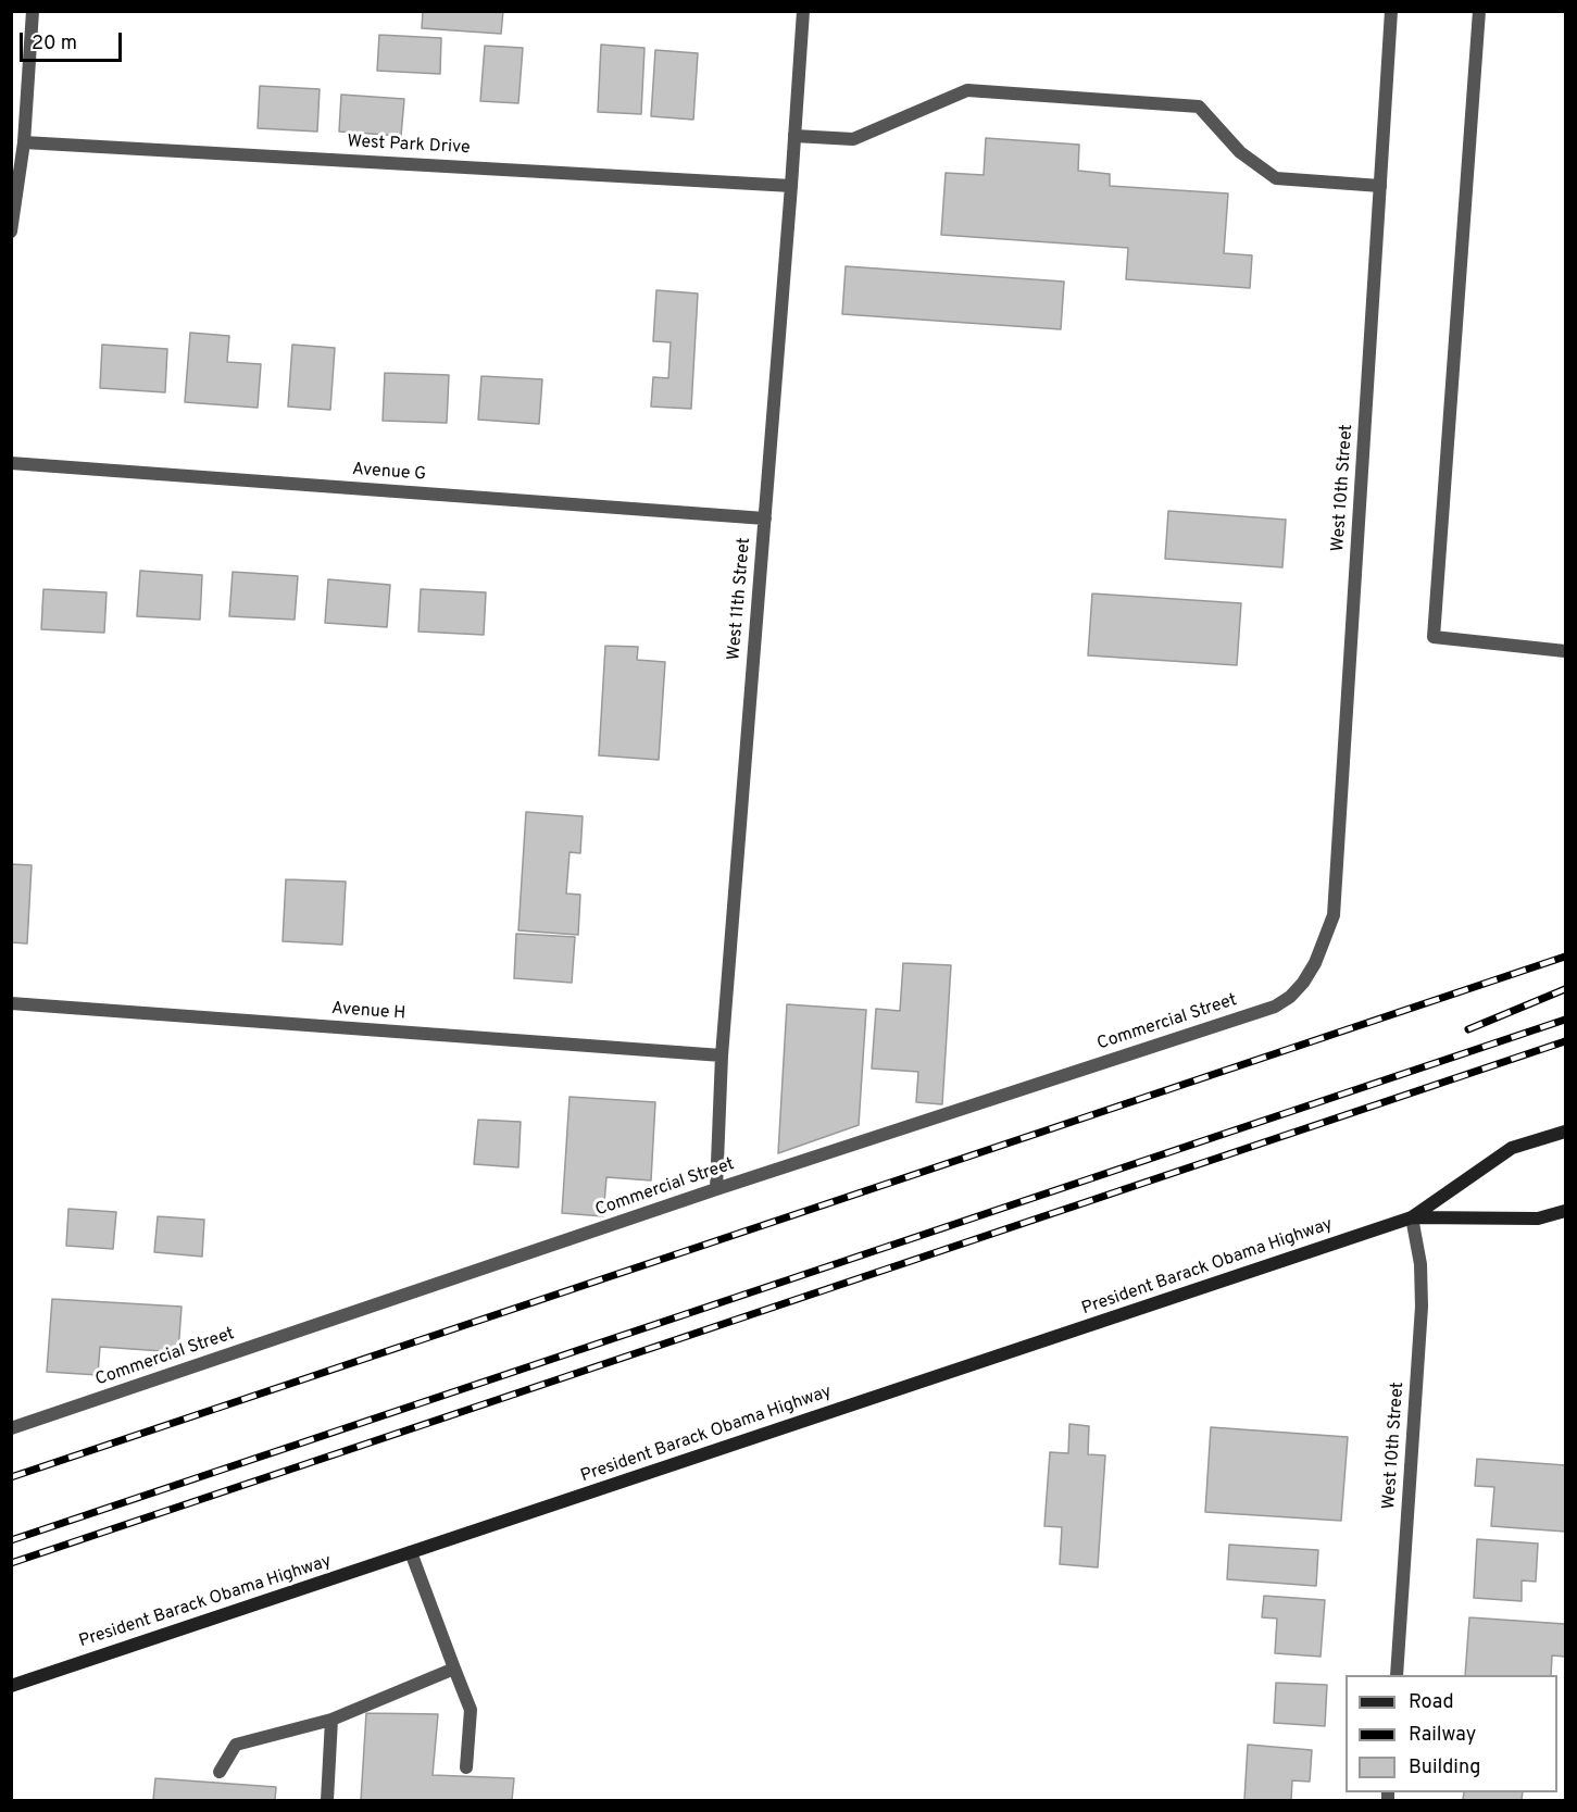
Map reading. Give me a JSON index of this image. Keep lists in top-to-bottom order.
{
  "streets": {
    "main road": ["President Barack Obama Highway"],
    "street": [
      "West Park Drive",
      "Avenue G",
      "West 10th Street",
      "West 11th Street",
      "Avenue H",
      "Commercial Street"
    ]
  },
  "crossings": [
    ["West Park Drive", "West 11th Street"],
    ["Avenue G", "West 11th Street"],
    ["West 10th Street", "Commercial Street"],
    ["West 10th Street", "President Barack Obama Highway"],
    ["West 11th Street", "Avenue H"],
    ["West 11th Street", "Commercial Street"]
  ],
  "legend": ["Road", "Railway", "Building"],
  "scale_bar": "20 m"
}
